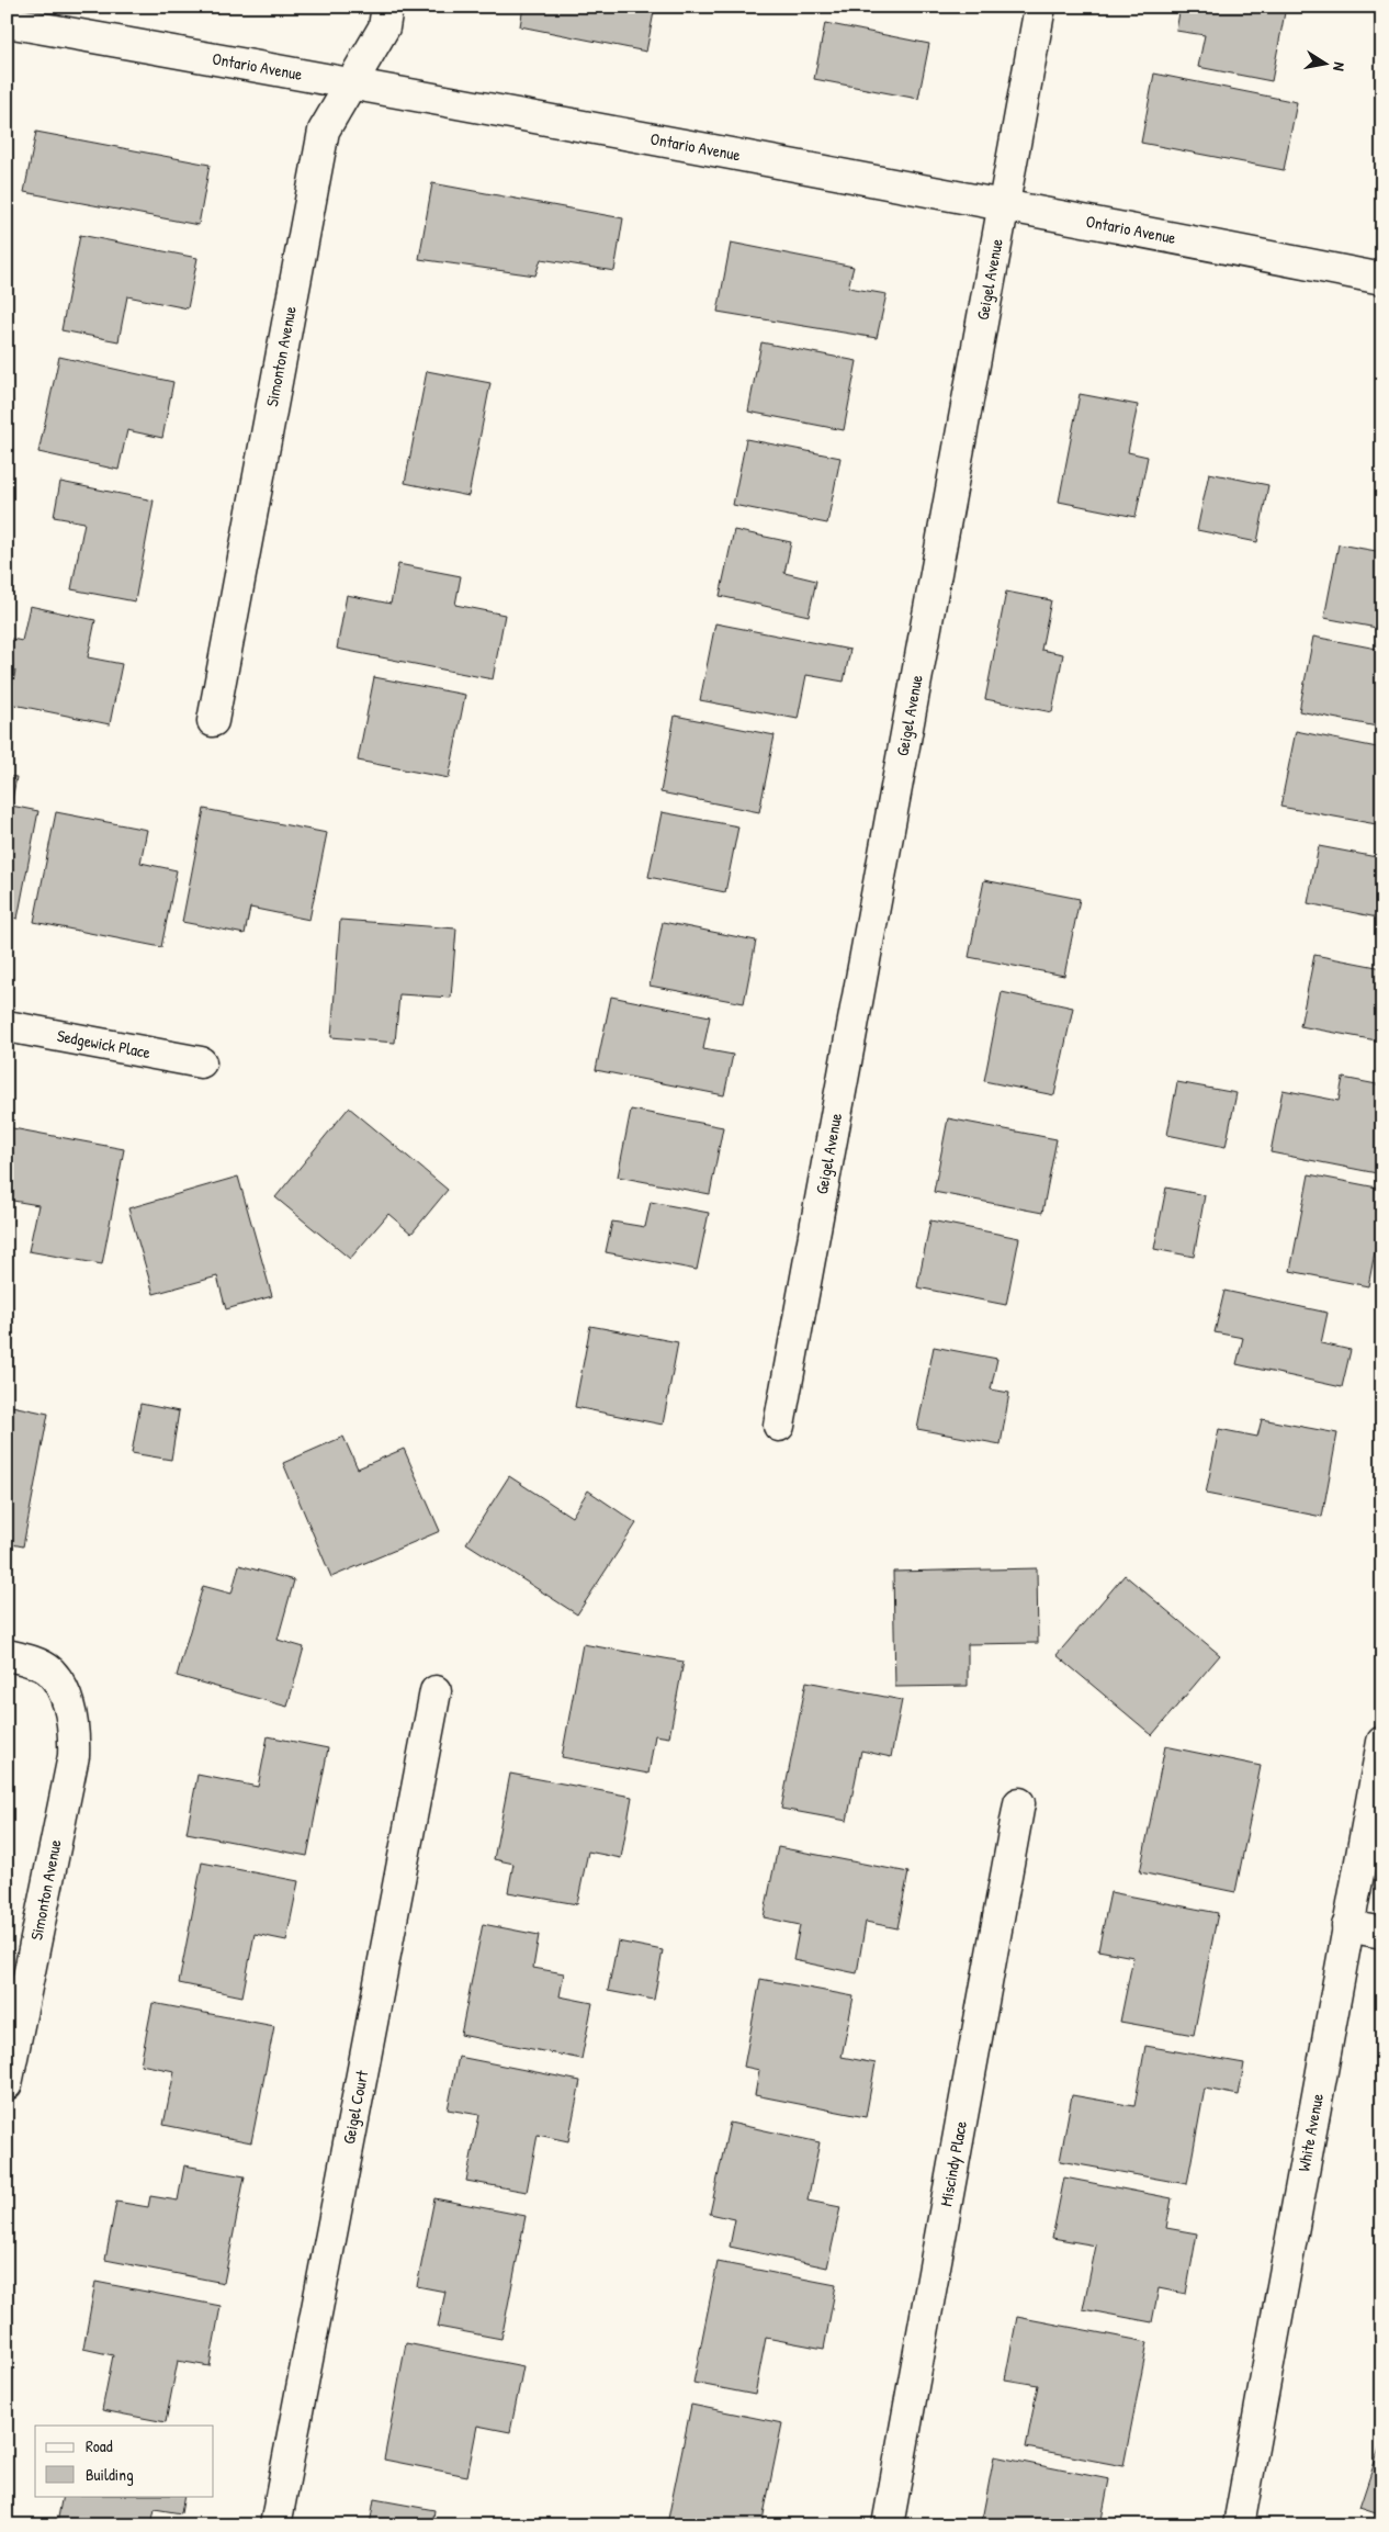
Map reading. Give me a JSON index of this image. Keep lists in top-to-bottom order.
{
  "streets": {
    "street": [
      "Ontario Avenue",
      "Geigel Avenue",
      "Simonton Avenue",
      "Sedgewick Place",
      "Geigel Court",
      "White Avenue",
      "Miscindy Place"
    ]
  },
  "crossings": [
    ["Ontario Avenue", "Geigel Avenue"],
    ["Ontario Avenue", "Simonton Avenue"]
  ],
  "legend": ["Road", "Building"],
  "north": "right"
}
